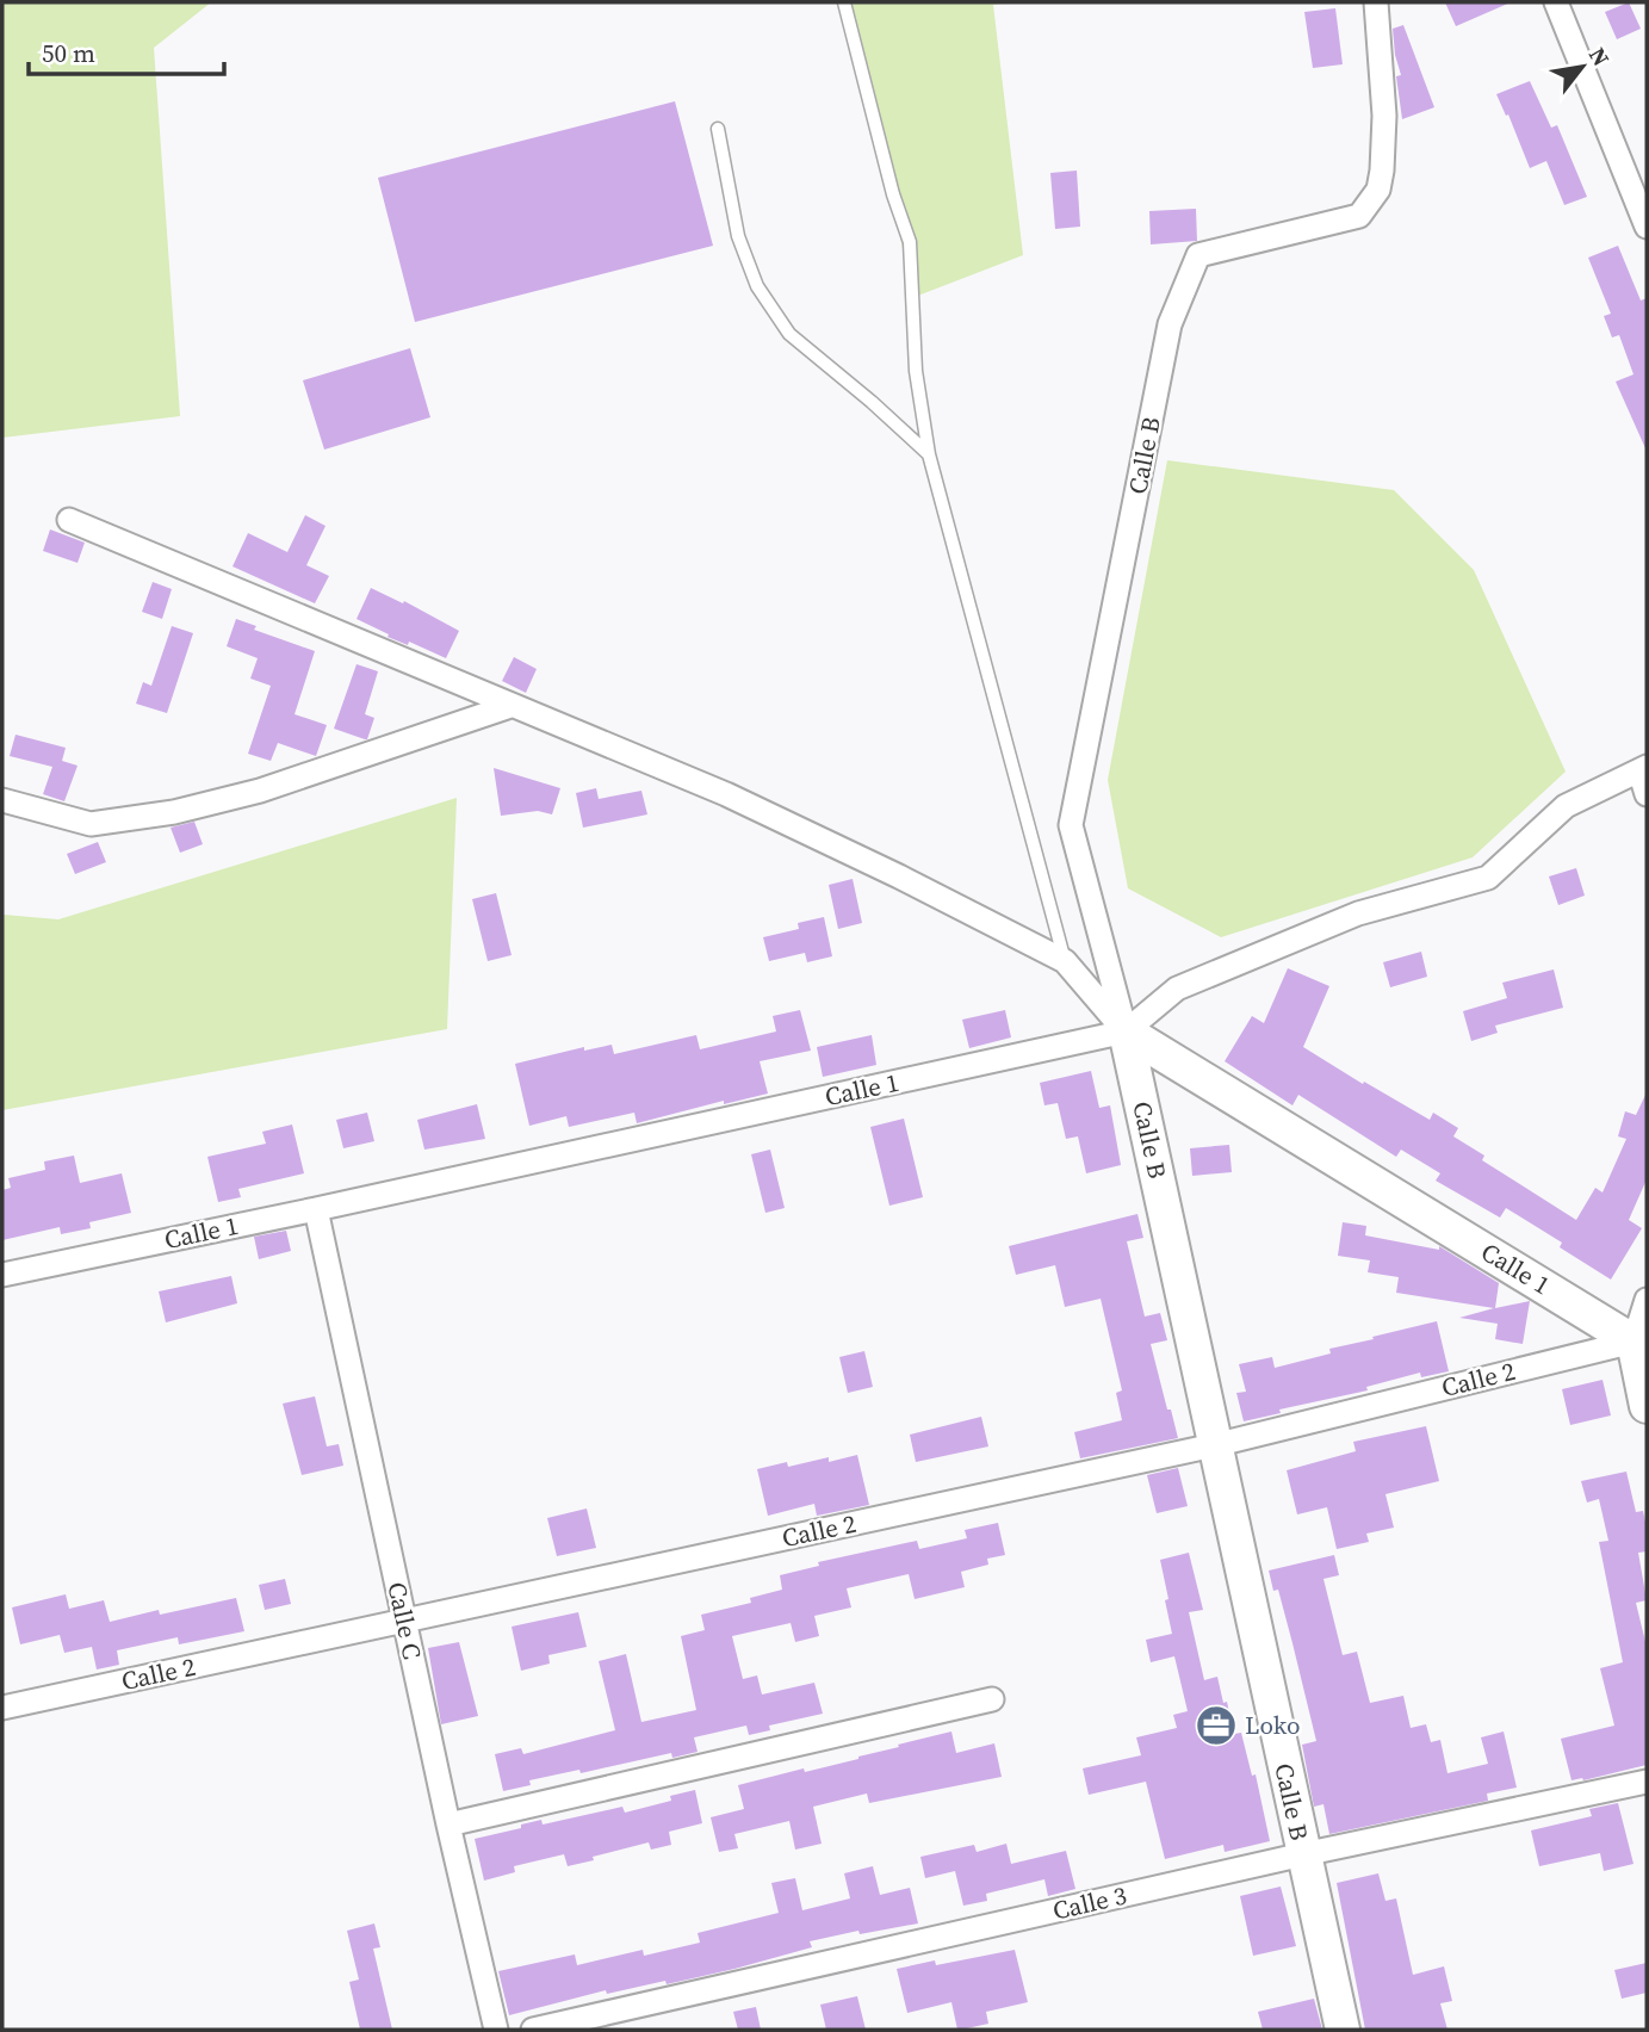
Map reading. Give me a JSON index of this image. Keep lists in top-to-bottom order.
{
  "streets": {
    "street": [
      "Calle B",
      "Calle 1",
      "Calle 2",
      "Calle C",
      "Calle 3"
    ]
  },
  "crossings": [
    ["Calle B", "Calle 1"],
    ["Calle B", "Calle 2"],
    ["Calle B", "Calle 3"],
    ["Calle 1", "Calle 2"],
    ["Calle 1", "Calle C"],
    ["Calle 2", "Calle C"]
  ],
  "places": {
    "office": ["Loko"]
  },
  "scale_bar": "50 m",
  "north": "top right"
}
